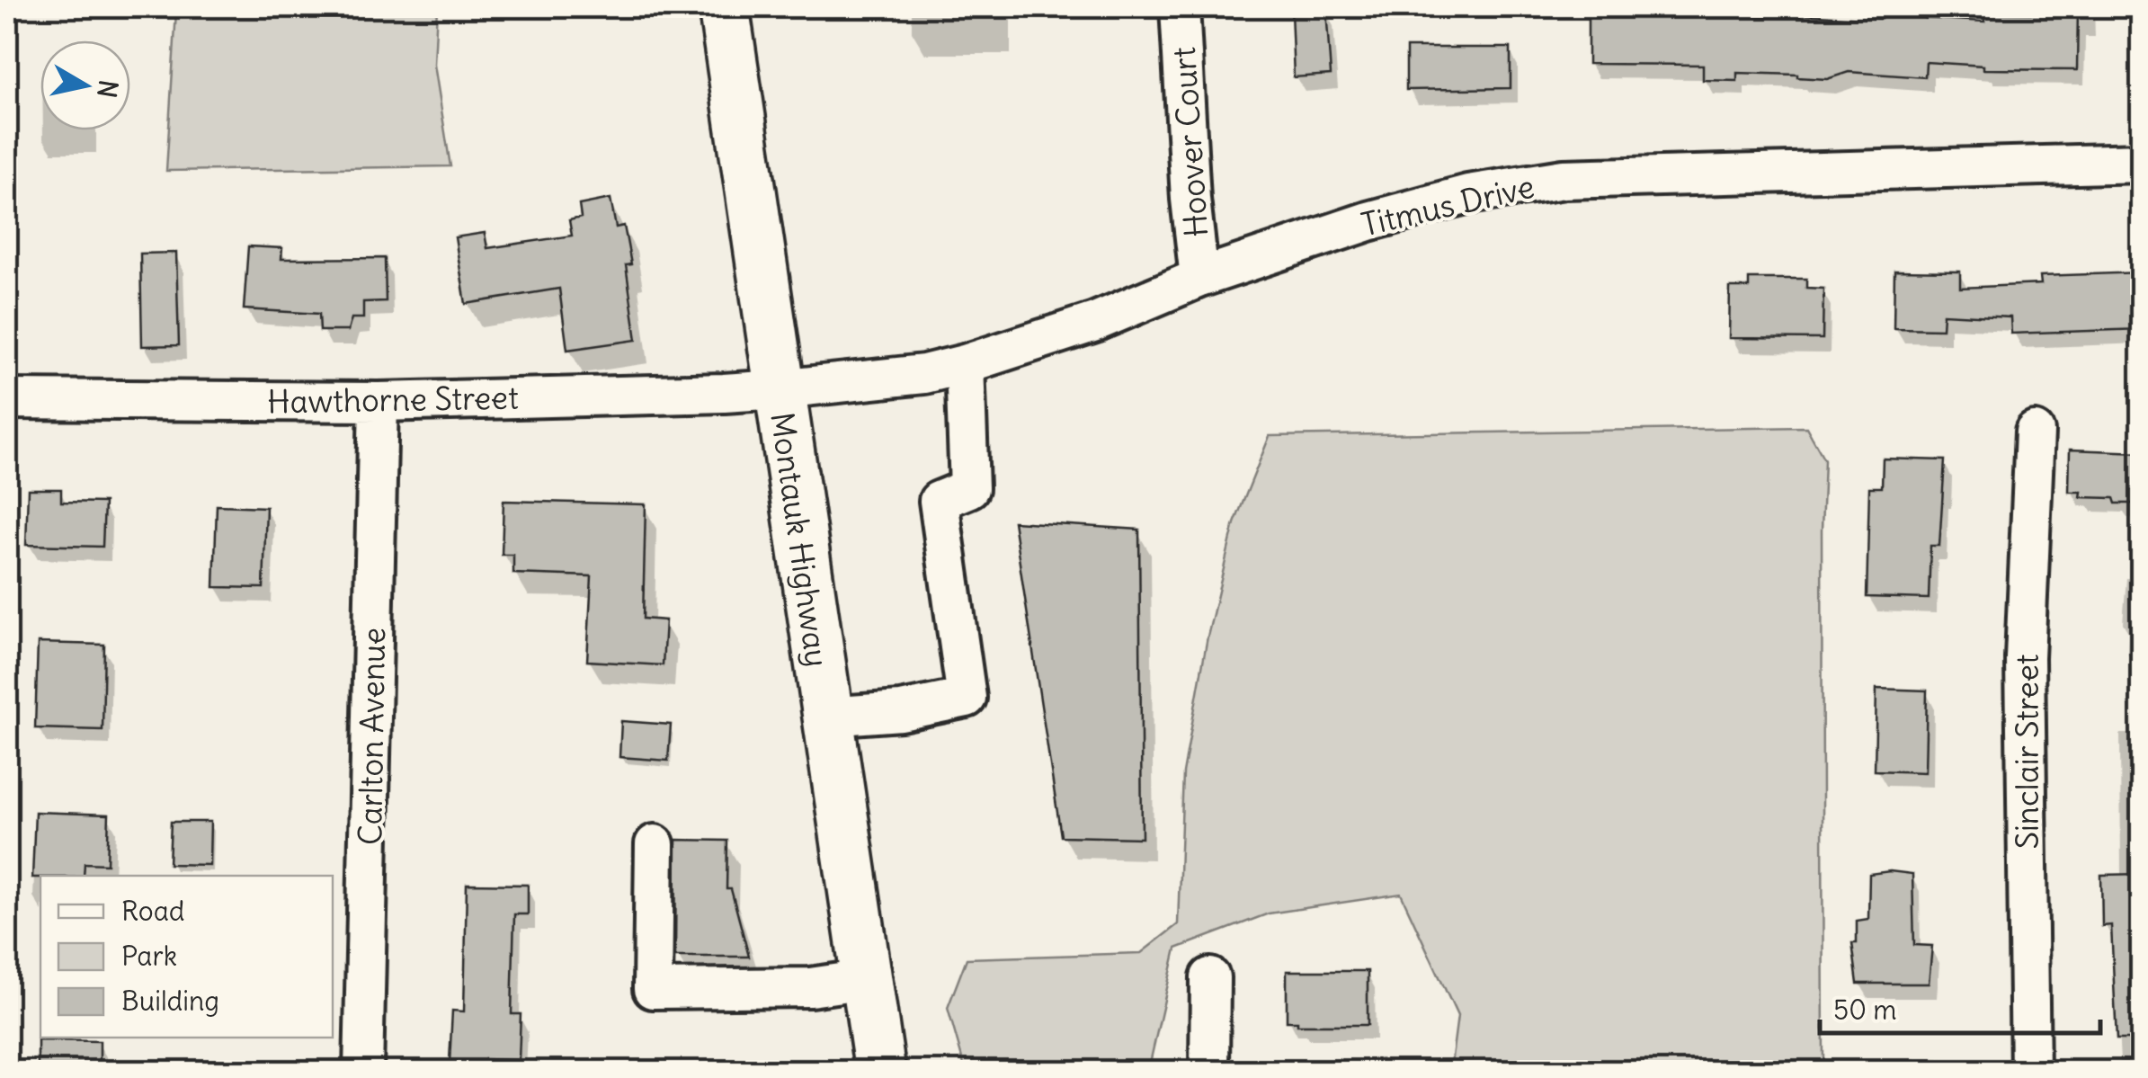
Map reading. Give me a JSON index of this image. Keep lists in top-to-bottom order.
{
  "streets": {
    "main road": ["Montauk Highway"],
    "street": [
      "Hoover Court",
      "Titmus Drive",
      "Hawthorne Street",
      "Carlton Avenue",
      "Sinclair Street"
    ]
  },
  "crossings": [
    ["Hoover Court", "Titmus Drive"],
    ["Titmus Drive", "Hawthorne Street"],
    ["Titmus Drive", "Montauk Highway"],
    ["Hawthorne Street", "Montauk Highway"],
    ["Hawthorne Street", "Carlton Avenue"]
  ],
  "legend": ["Road", "Park", "Building"],
  "scale_bar": "50 m",
  "north": "right"
}
